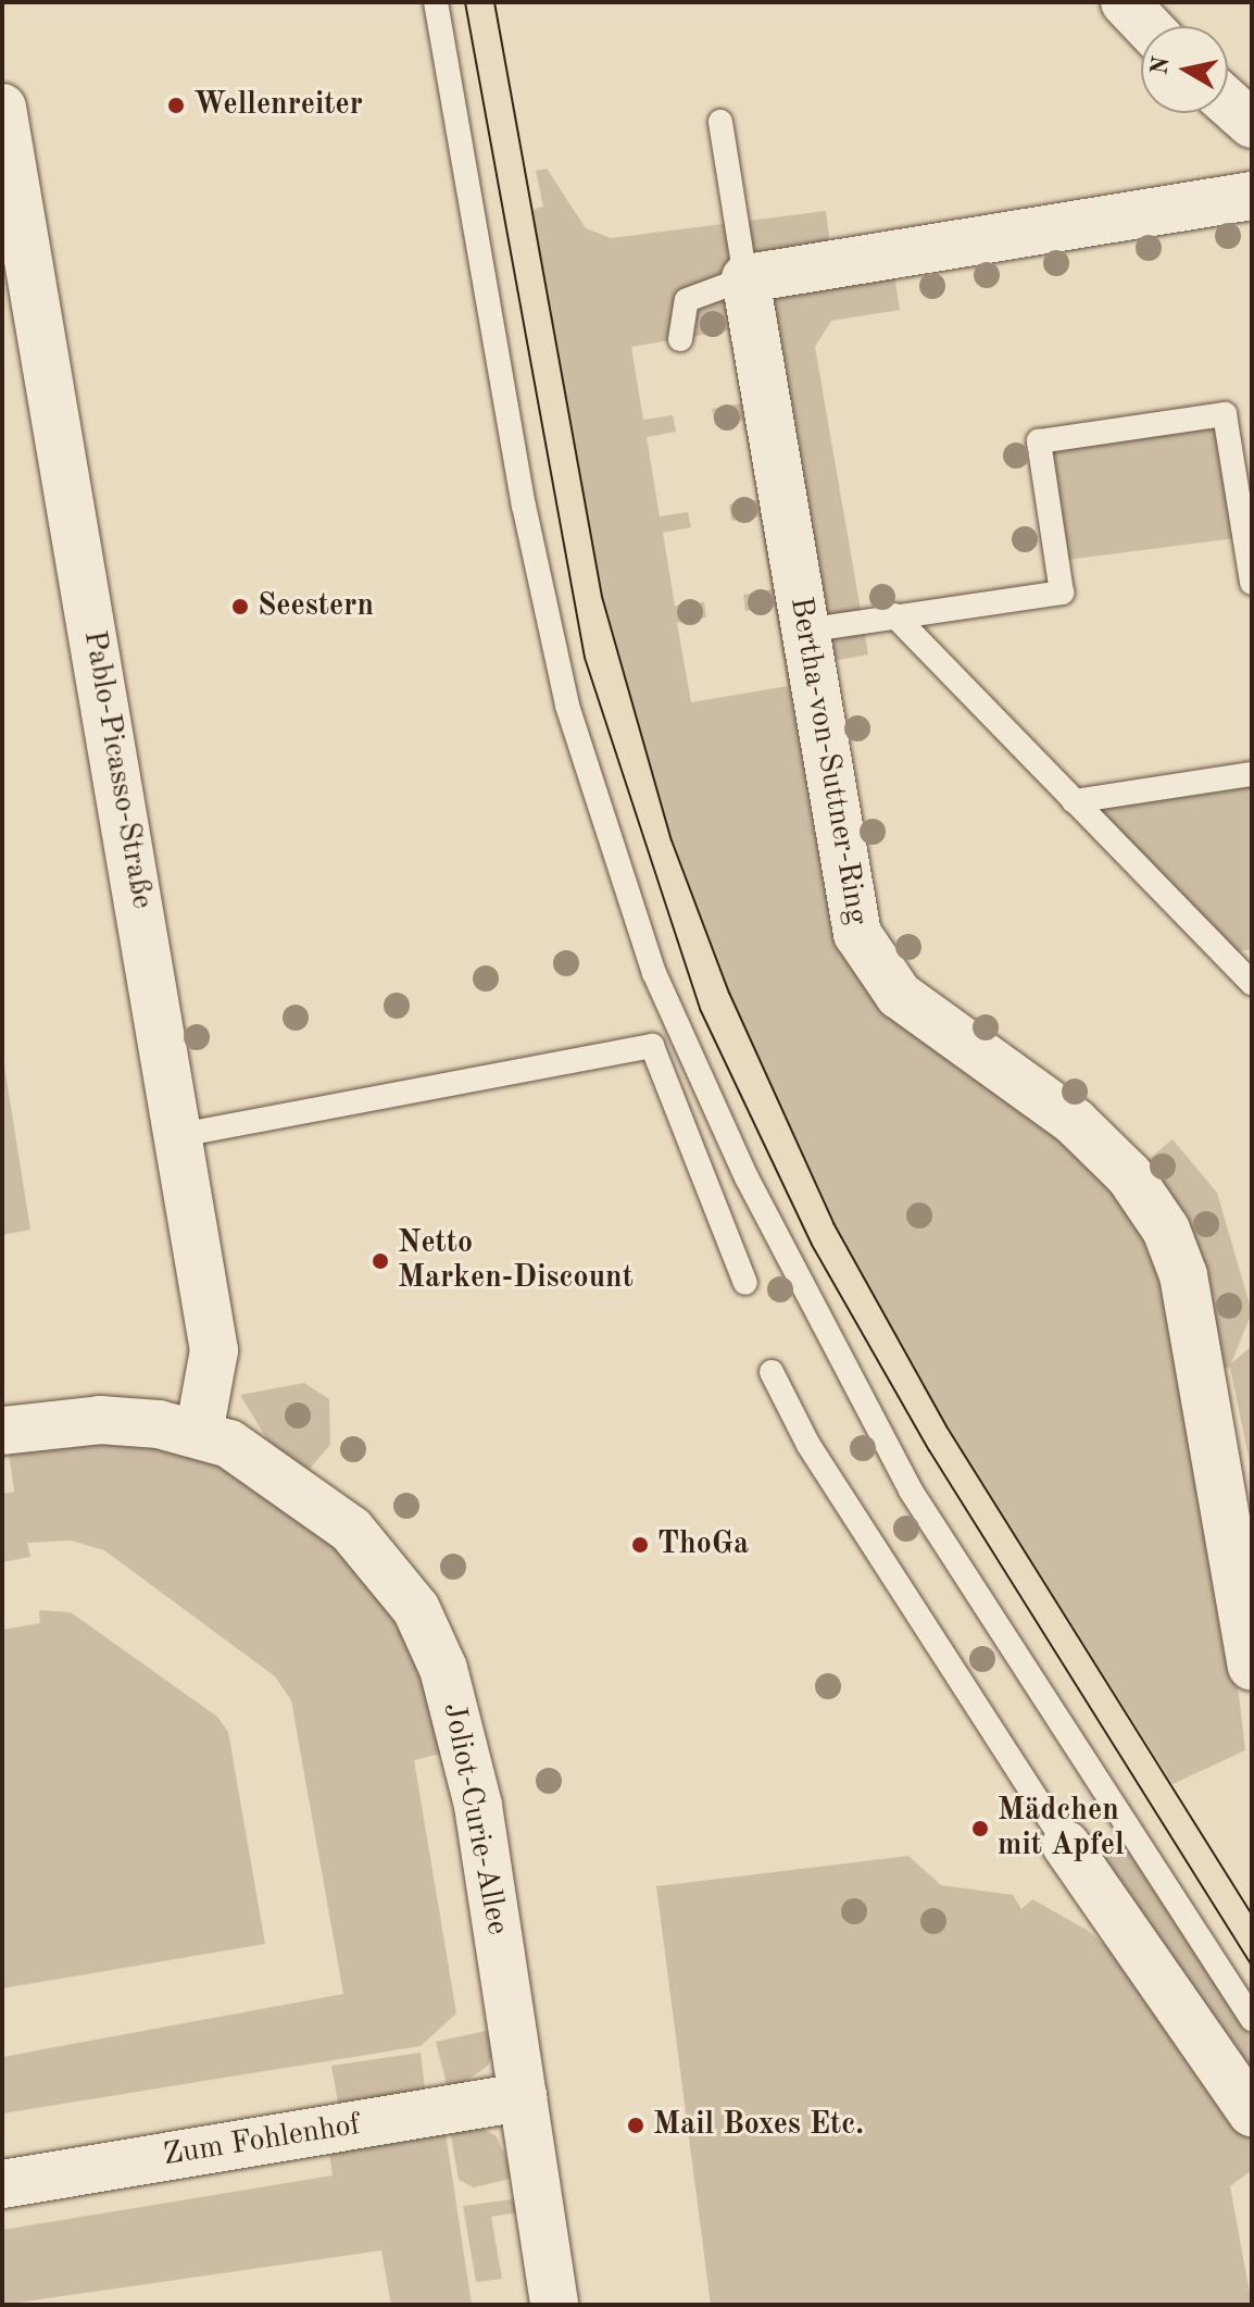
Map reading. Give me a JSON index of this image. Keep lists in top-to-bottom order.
{
  "streets": {
    "street": [
      "Bertha-von-Suttner-Ring",
      "Pablo-Picasso-Straße",
      "Joliot-Curie-Allee",
      "Zum Fohlenhof"
    ]
  },
  "crossings": [
    ["Pablo-Picasso-Straße", "Joliot-Curie-Allee"],
    ["Joliot-Curie-Allee", "Zum Fohlenhof"]
  ],
  "places": [
    "Wellenreiter",
    "Seestern",
    "Netto Marken-Discount",
    "ThoGa",
    "Mädchen mit Apfel",
    "Mail Boxes Etc."
  ],
  "north": "left"
}
